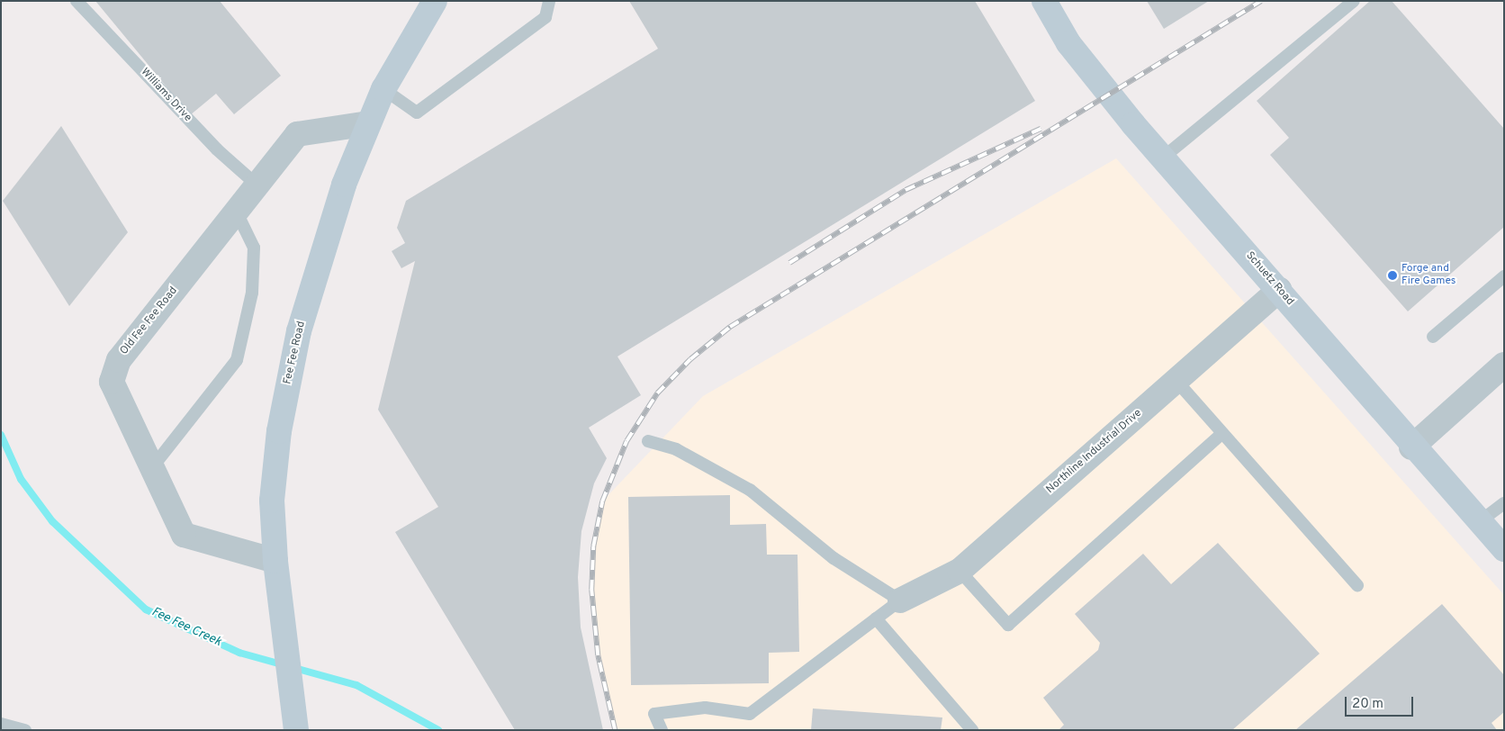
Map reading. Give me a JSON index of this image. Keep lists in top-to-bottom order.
{
  "streets": {
    "street": [
      "Schuetz Road",
      "Old Fee Fee Road",
      "Fee Fee Road",
      "Northline Industrial Drive"
    ],
    "lane": ["Williams Drive"]
  },
  "crossings": [
    ["Williams Drive", "Old Fee Fee Road"],
    ["Schuetz Road", "Northline Industrial Drive"],
    ["Old Fee Fee Road", "Fee Fee Road"]
  ],
  "water": ["Fee Fee Creek"],
  "places": ["Forge and Fire Games"],
  "scale_bar": "20 m"
}
